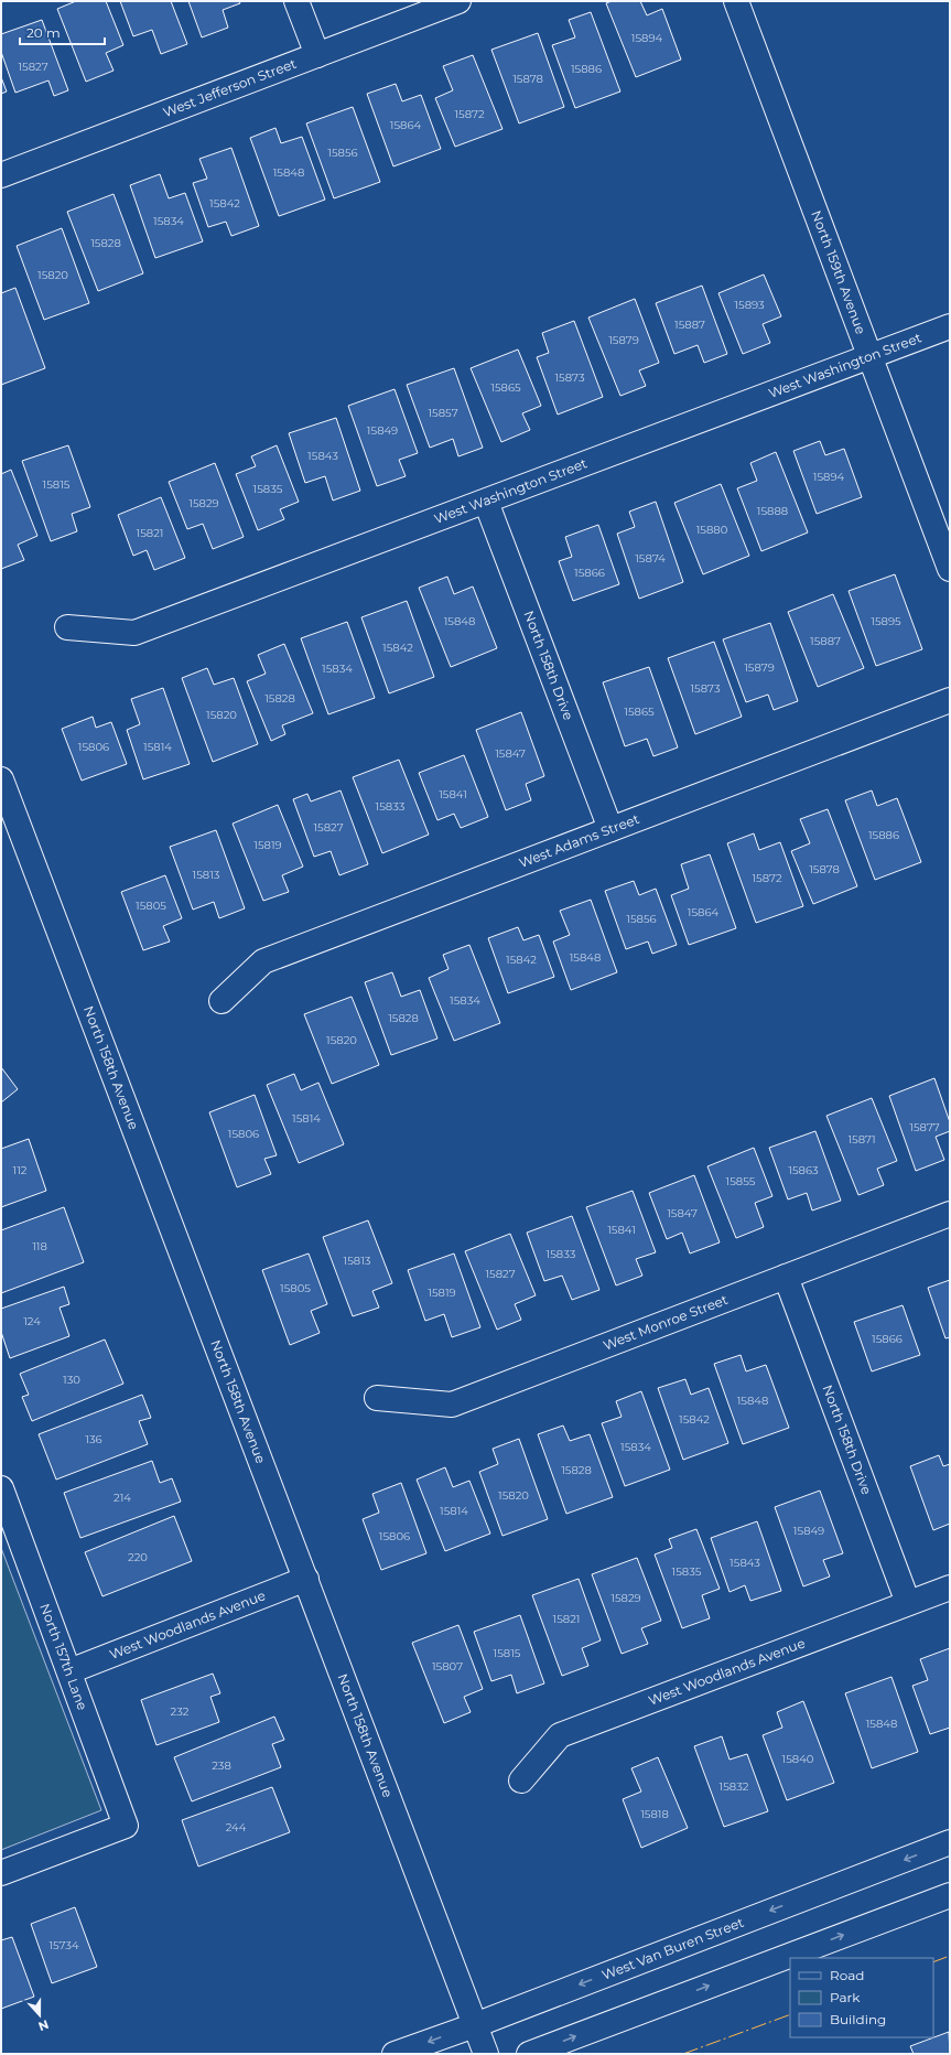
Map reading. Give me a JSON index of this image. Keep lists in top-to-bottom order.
{
  "streets": {
    "street": [
      "West Jefferson Street",
      "North 159th Avenue",
      "West Washington Street",
      "North 158th Drive",
      "West Adams Street",
      "North 158th Avenue",
      "West Monroe Street",
      "West Woodlands Avenue",
      "North 157th Lane",
      "West Van Buren Street"
    ]
  },
  "crossings": [
    ["North 159th Avenue", "West Washington Street"],
    ["West Washington Street", "North 158th Drive"],
    ["North 158th Drive", "West Adams Street"],
    ["North 158th Drive", "West Monroe Street"],
    ["North 158th Drive", "West Woodlands Avenue"],
    ["North 158th Avenue", "West Woodlands Avenue"],
    ["North 158th Avenue", "West Van Buren Street"],
    ["West Woodlands Avenue", "North 157th Lane"]
  ],
  "house_numbers": [
    "15894",
    "15827",
    "15886",
    "15878",
    "15872",
    "15864",
    "15856",
    "15848",
    "15842",
    "15834",
    "15828",
    "15820",
    "15893",
    "15887",
    "15879",
    "15873",
    "15865",
    "15857",
    "15849",
    "15843",
    "15894",
    "15815",
    "15835",
    "15829",
    "15888",
    "15880",
    "15821",
    "15874",
    "15866",
    "15848",
    "15895",
    "15887",
    "15842",
    "15879",
    "15834",
    "15873",
    "15828",
    "15865",
    "15820",
    "15806",
    "15814",
    "15847",
    "15841",
    "15833",
    "15827",
    "15886",
    "15819",
    "15878",
    "15813",
    "15872",
    "15805",
    "15864",
    "15856",
    "15848",
    "15842",
    "15834",
    "15828",
    "15820",
    "15814",
    "15877",
    "15806",
    "15871",
    "112",
    "15863",
    "15855",
    "15847",
    "15841",
    "118",
    "15833",
    "15813",
    "15827",
    "15805",
    "15819",
    "124",
    "15866",
    "130",
    "15848",
    "15842",
    "136",
    "15834",
    "15828",
    "15820",
    "214",
    "15814",
    "15849",
    "15806",
    "220",
    "15843",
    "15835",
    "15829",
    "15821",
    "15815",
    "15807",
    "232",
    "15848",
    "15840",
    "238",
    "15832",
    "15818",
    "244",
    "15734"
  ],
  "legend": ["Road", "Park", "Building"],
  "scale_bar": "20 m",
  "north": "bottom"
}
